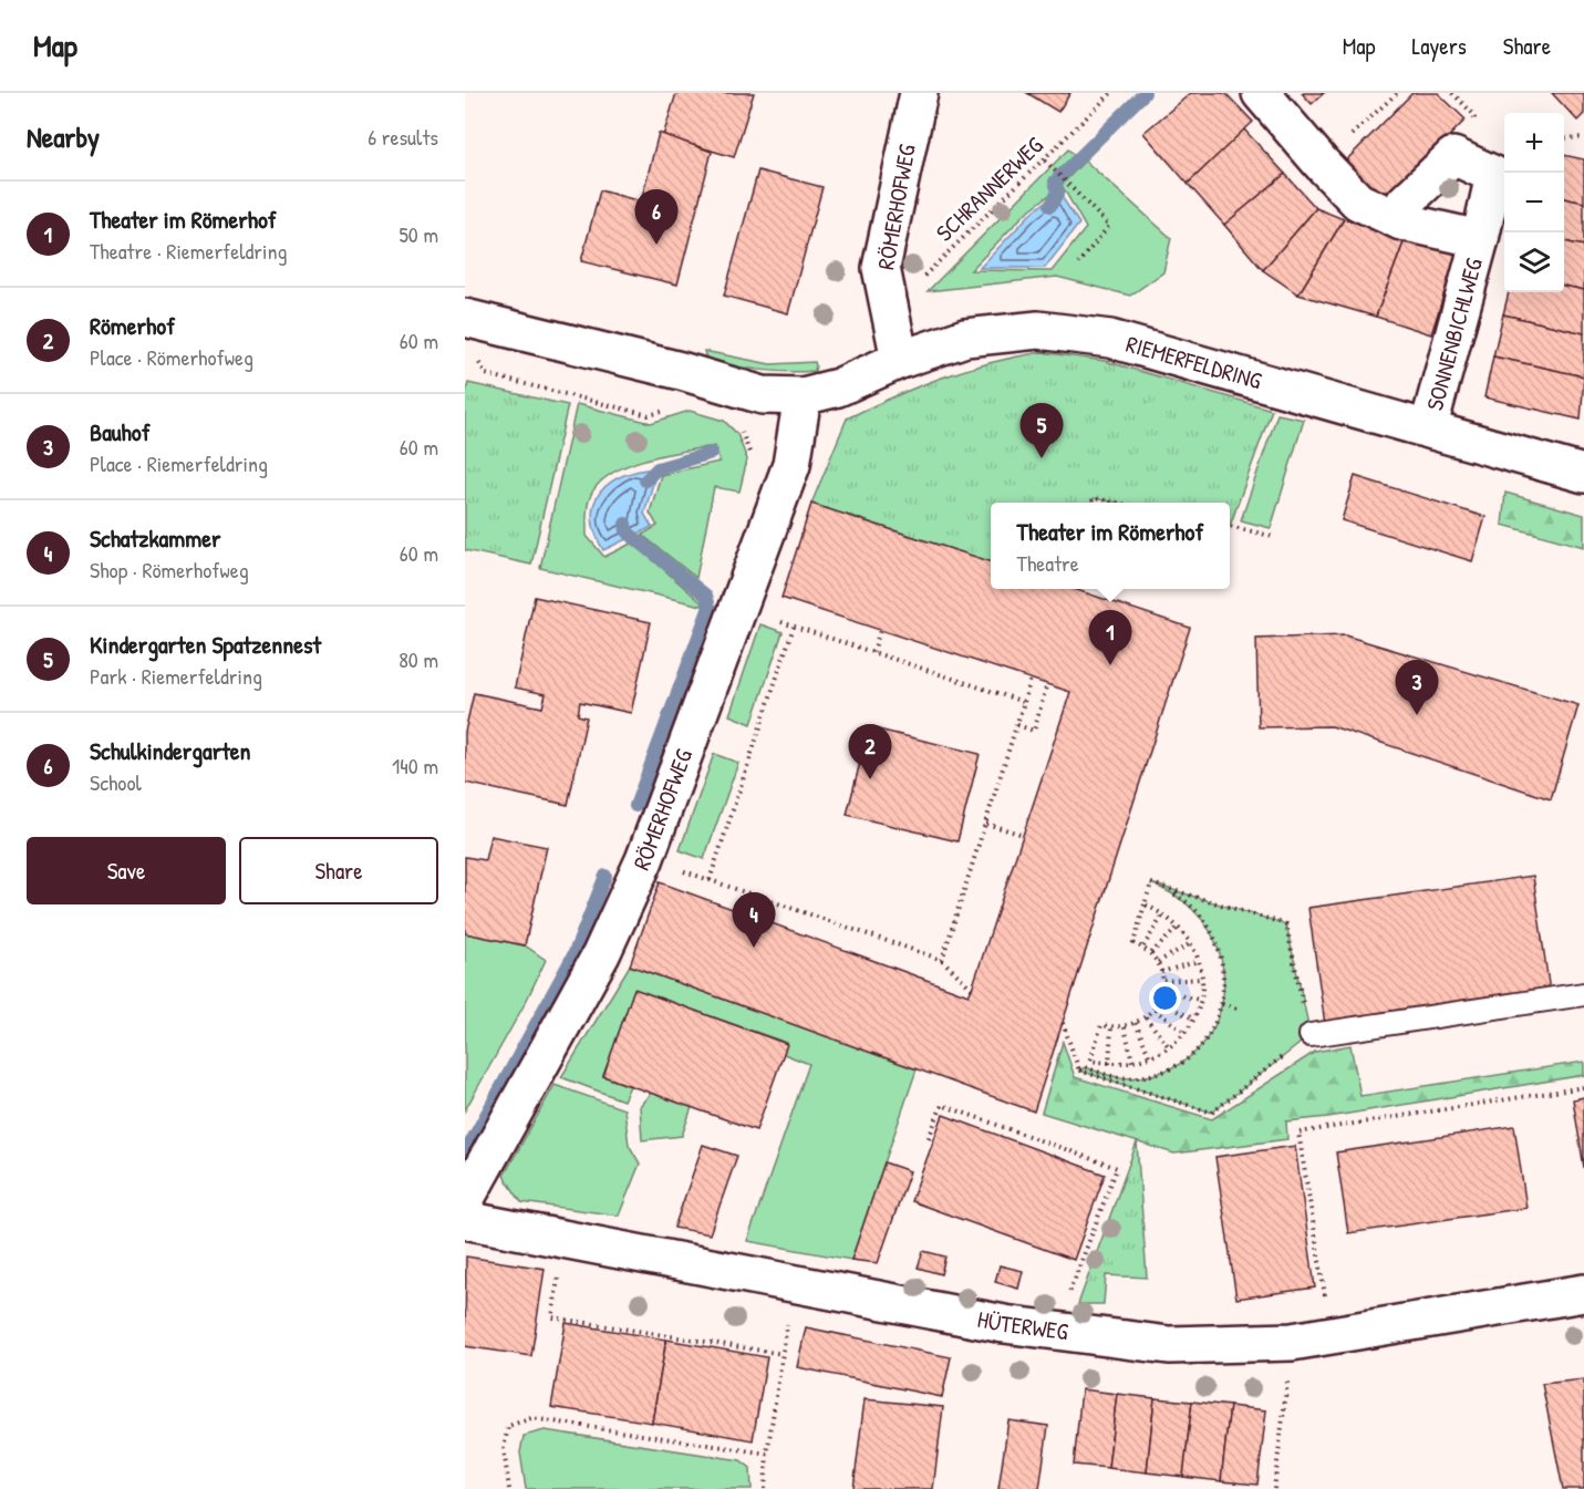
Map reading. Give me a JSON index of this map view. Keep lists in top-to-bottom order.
{
  "streets": {
    "street": [
      "RÖMERHOFWEG",
      "SONNENBICHLWEG",
      "RIEMERFELDRING",
      "HÜTERWEG"
    ],
    "path": ["SCHRANNERWEG"]
  },
  "crossings": [
    ["SCHRANNERWEG", "RÖMERHOFWEG"],
    ["RÖMERHOFWEG", "RIEMERFELDRING"],
    ["SONNENBICHLWEG", "RIEMERFELDRING"]
  ],
  "page": {
    "header": "Map",
    "nav": ["Map", "Layers", "Share"],
    "heading": ["Nearby", "6 results"],
    "map_buttons": ["+", "−"],
    "list": [
      {
        "mark": "1",
        "name": "Theater im Römerhof",
        "note": "Theatre · Riemerfeldring",
        "value": "50 m"
      },
      {
        "mark": "2",
        "name": "Römerhof",
        "note": "Place · Römerhofweg",
        "value": "60 m"
      },
      {
        "mark": "3",
        "name": "Bauhof",
        "note": "Place · Riemerfeldring",
        "value": "60 m"
      },
      {
        "mark": "4",
        "name": "Schatzkammer",
        "note": "Shop · Römerhofweg",
        "value": "60 m"
      },
      {
        "mark": "5",
        "name": "Kindergarten Spatzennest",
        "note": "Park · Riemerfeldring",
        "value": "80 m"
      },
      {
        "mark": "6",
        "name": "Schulkindergarten",
        "note": "School",
        "value": "140 m"
      }
    ],
    "pins": [
      "6",
      "5",
      "1",
      "3",
      "2",
      "4"
    ],
    "popup": ["Theater im Römerhof", "Theatre"],
    "buttons": ["Save", "Share"]
  }
}
